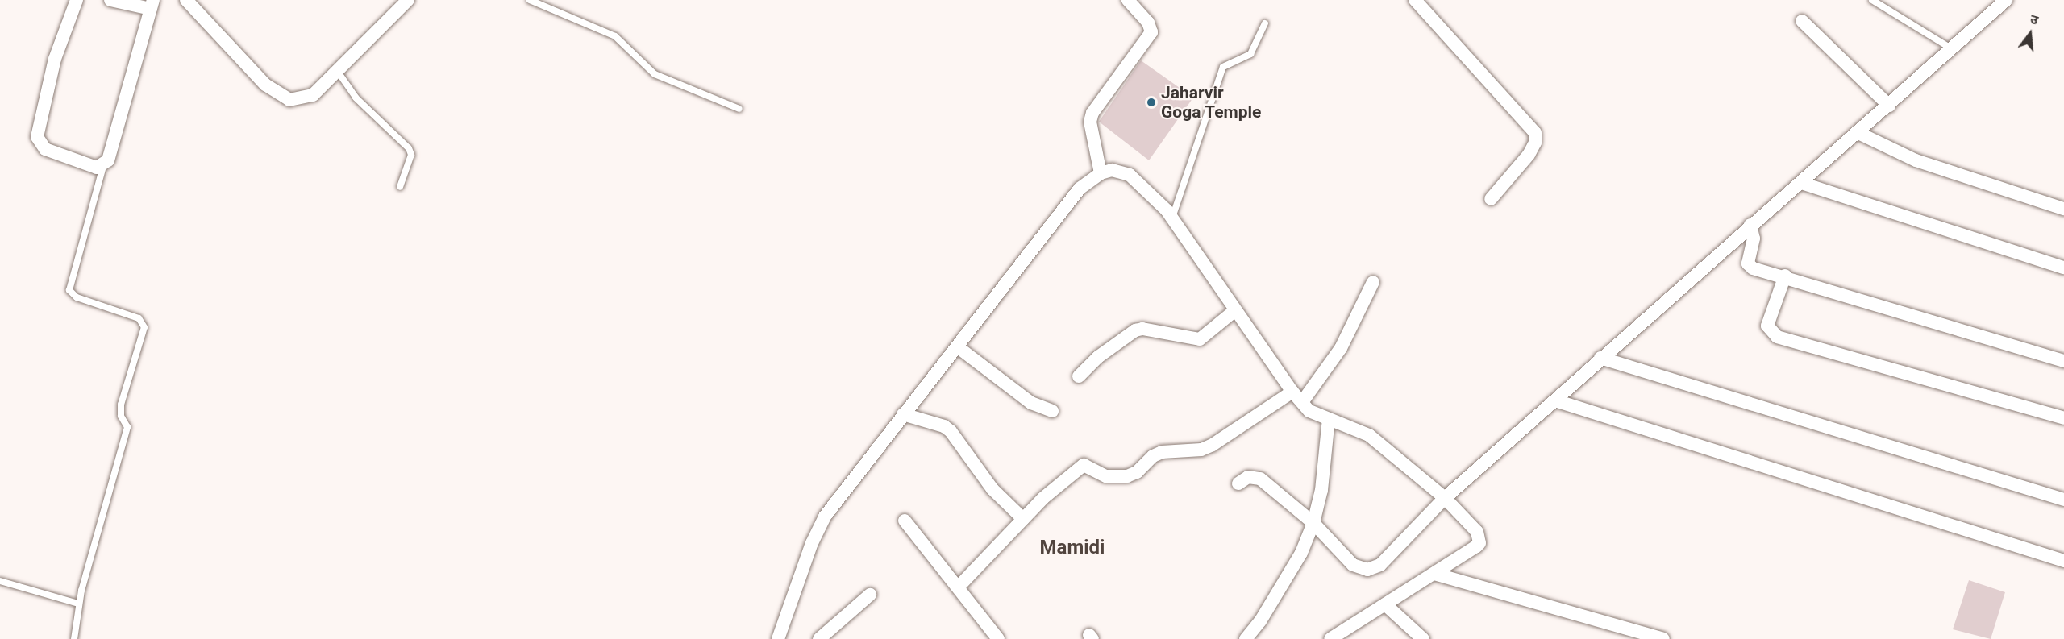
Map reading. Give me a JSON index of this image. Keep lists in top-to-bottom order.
{
  "districts": ["Mamidi"],
  "places": ["Jaharvir Goga Temple"],
  "north": "top"
}
